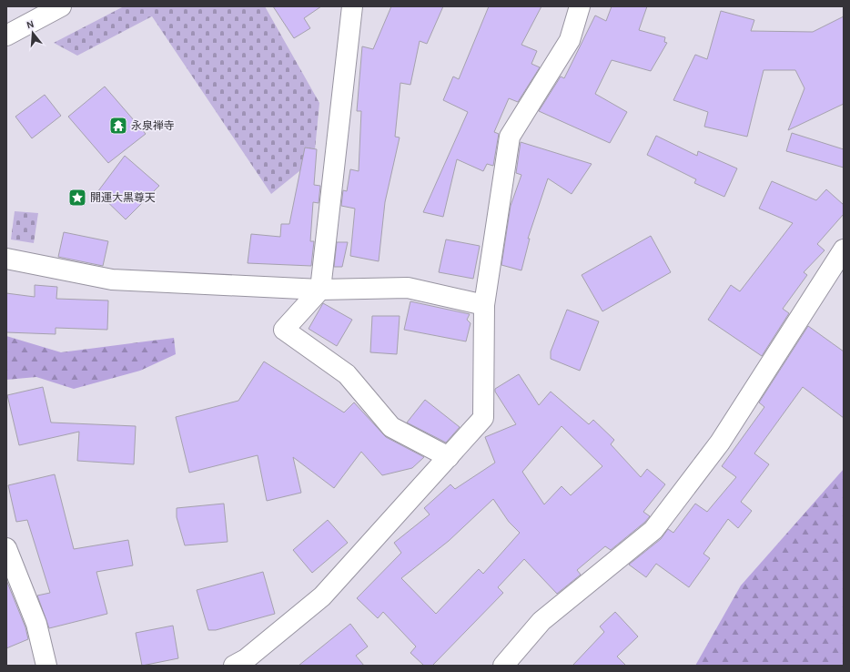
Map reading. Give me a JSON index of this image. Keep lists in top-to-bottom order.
{
  "places": {
    "temple": ["永泉禅寺"],
    "place": ["開運大黒尊天"]
  },
  "north": "top"
}
